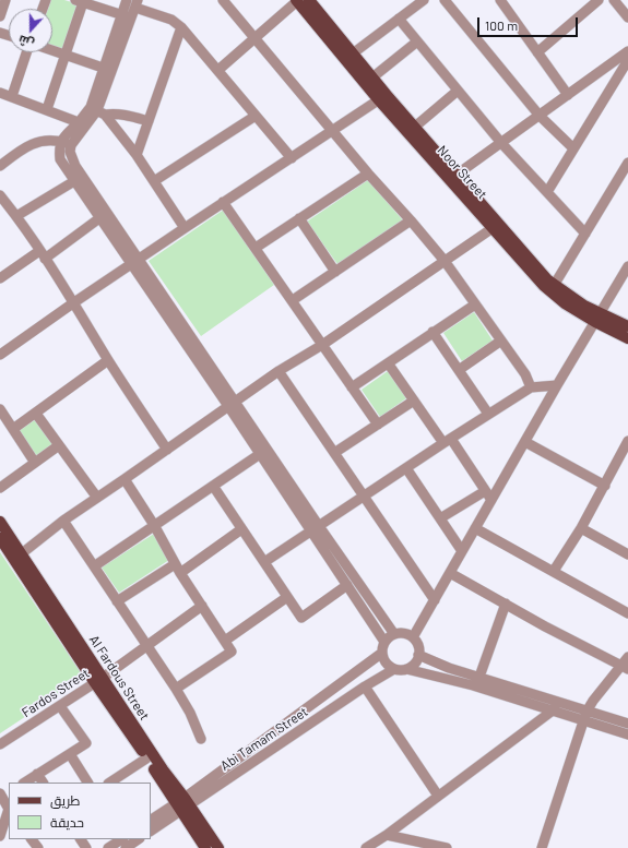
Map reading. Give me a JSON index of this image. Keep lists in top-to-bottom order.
{
  "streets": {
    "main road": ["Noor Street", "Al Fardous Street"],
    "street": ["Fardos Street", "Abi Tamam Street"]
  },
  "crossings": [
    ["Al Fardous Street", "Fardos Street"],
    ["Al Fardous Street", "Abi Tamam Street"]
  ],
  "legend": ["طريق", "حديقة"],
  "scale_bar": "100 m",
  "north": "bottom"
}
